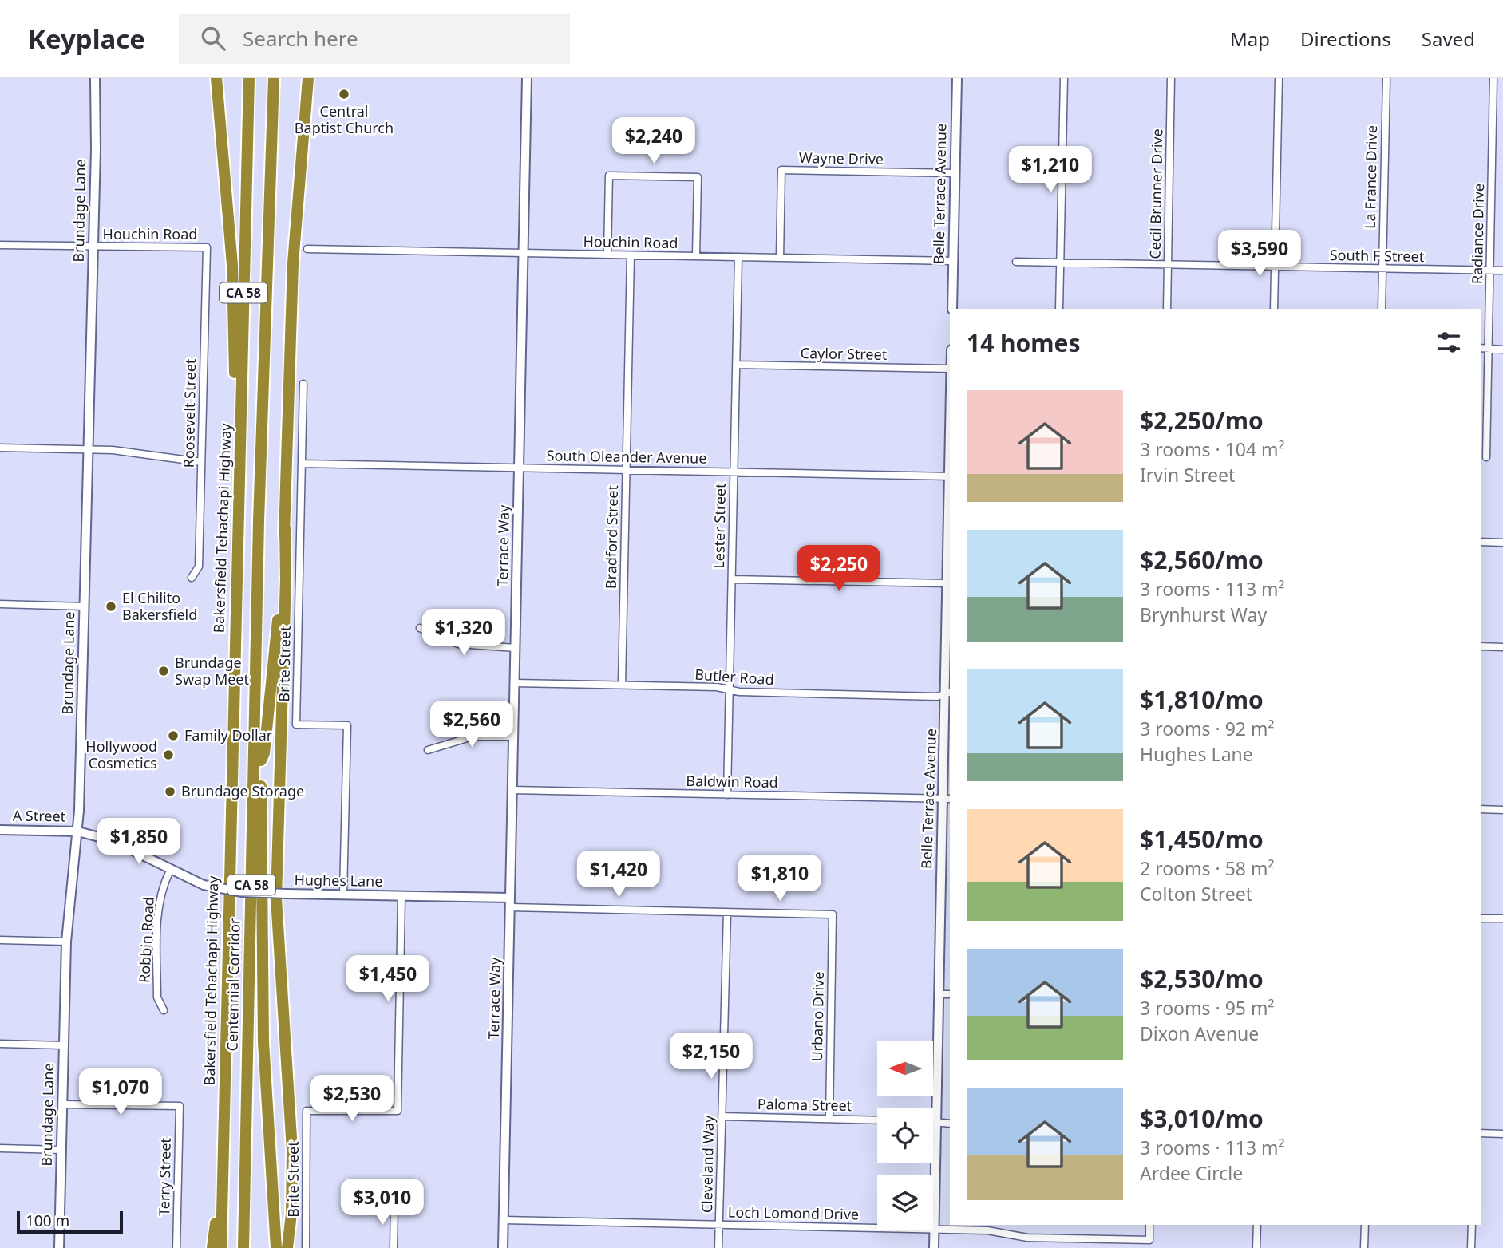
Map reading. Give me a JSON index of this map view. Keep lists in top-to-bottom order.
{
  "streets": {
    "highway": ["CA 58", "Bakersfield Tehachapi Highway", "Centennial Corridor"],
    "street": [
      "Wayne Drive",
      "La France Drive",
      "Belle Terrace Avenue",
      "Cecil Brunner Drive",
      "Brundage Lane",
      "Radiance Drive",
      "Houchin Road",
      "South F Street",
      "Caylor Street",
      "Roosevelt Street",
      "South Oleander Avenue",
      "Lester Street",
      "Bradford Street",
      "Terrace Way",
      "Brite Street",
      "Butler Road",
      "Baldwin Road",
      "A Street",
      "Hughes Lane",
      "Robbin Road",
      "Urbano Drive",
      "Paloma Street",
      "Cleveland Way",
      "Terry Street",
      "Loch Lomond Drive"
    ]
  },
  "crossings": [
    ["Wayne Drive", "Belle Terrace Avenue"],
    ["Wayne Drive", "Houchin Road"],
    ["La France Drive", "South F Street"],
    ["Belle Terrace Avenue", "Houchin Road"],
    ["Belle Terrace Avenue", "South Oleander Avenue"],
    ["Belle Terrace Avenue", "Butler Road"],
    ["Belle Terrace Avenue", "Baldwin Road"],
    ["Belle Terrace Avenue", "Loch Lomond Drive"],
    ["Cecil Brunner Drive", "South F Street"],
    ["Brundage Lane", "Houchin Road"],
    ["Brundage Lane", "A Street"],
    ["Brundage Lane", "Hughes Lane"],
    ["Brundage Lane", "Terry Street"],
    ["Radiance Drive", "South F Street"],
    ["Houchin Road", "Roosevelt Street"],
    ["Houchin Road", "Lester Street"],
    ["Houchin Road", "Bradford Street"],
    ["Houchin Road", "Terrace Way"],
    ["CA 58", "Centennial Corridor"],
    ["Caylor Street", "Lester Street"],
    ["South Oleander Avenue", "Lester Street"],
    ["South Oleander Avenue", "Bradford Street"],
    ["South Oleander Avenue", "Terrace Way"],
    ["South Oleander Avenue", "Brite Street"],
    ["Lester Street", "Butler Road"],
    ["Lester Street", "Baldwin Road"],
    ["Bradford Street", "Butler Road"],
    ["Terrace Way", "Butler Road"],
    ["Terrace Way", "Baldwin Road"],
    ["Terrace Way", "Hughes Lane"],
    ["Terrace Way", "Loch Lomond Drive"],
    ["Brite Street", "Hughes Lane"],
    ["A Street", "Hughes Lane"],
    ["Hughes Lane", "Robbin Road"],
    ["Hughes Lane", "Urbano Drive"],
    ["Hughes Lane", "Cleveland Way"],
    ["Urbano Drive", "Paloma Street"],
    ["Paloma Street", "Cleveland Way"],
    ["Cleveland Way", "Loch Lomond Drive"]
  ],
  "places": [
    "Central Baptist Church",
    "El Chilito Bakersfield",
    "Brundage Swap Meet",
    "Family Dollar",
    "Hollywood Cosmetics",
    "Brundage Storage"
  ],
  "scale_bar": "100 m",
  "north": "left",
  "page": {
    "header": "Keyplace",
    "search": "Search here",
    "nav": ["Map", "Directions", "Saved"],
    "price": [
      "$2,240",
      "$1,210",
      "$3,590",
      "$2,250",
      "$1,320",
      "$2,560",
      "$1,850",
      "$1,420",
      "$1,810",
      "$1,450",
      "$2,150",
      "$1,070",
      "$2,530",
      "$3,010"
    ],
    "heading": "14 homes",
    "list": [
      {
        "name": "$2,250/mo",
        "note": "3 rooms · 104 m² · Irvin Street"
      },
      {
        "name": "$2,560/mo",
        "note": "3 rooms · 113 m² · Brynhurst Way"
      },
      {
        "name": "$1,810/mo",
        "note": "3 rooms · 92 m² · Hughes Lane"
      },
      {
        "name": "$1,450/mo",
        "note": "2 rooms · 58 m² · Colton Street"
      },
      {
        "name": "$2,530/mo",
        "note": "3 rooms · 95 m² · Dixon Avenue"
      },
      {
        "name": "$3,010/mo",
        "note": "3 rooms · 113 m² · Ardee Circle"
      }
    ],
    "scale": "100 m"
  }
}
